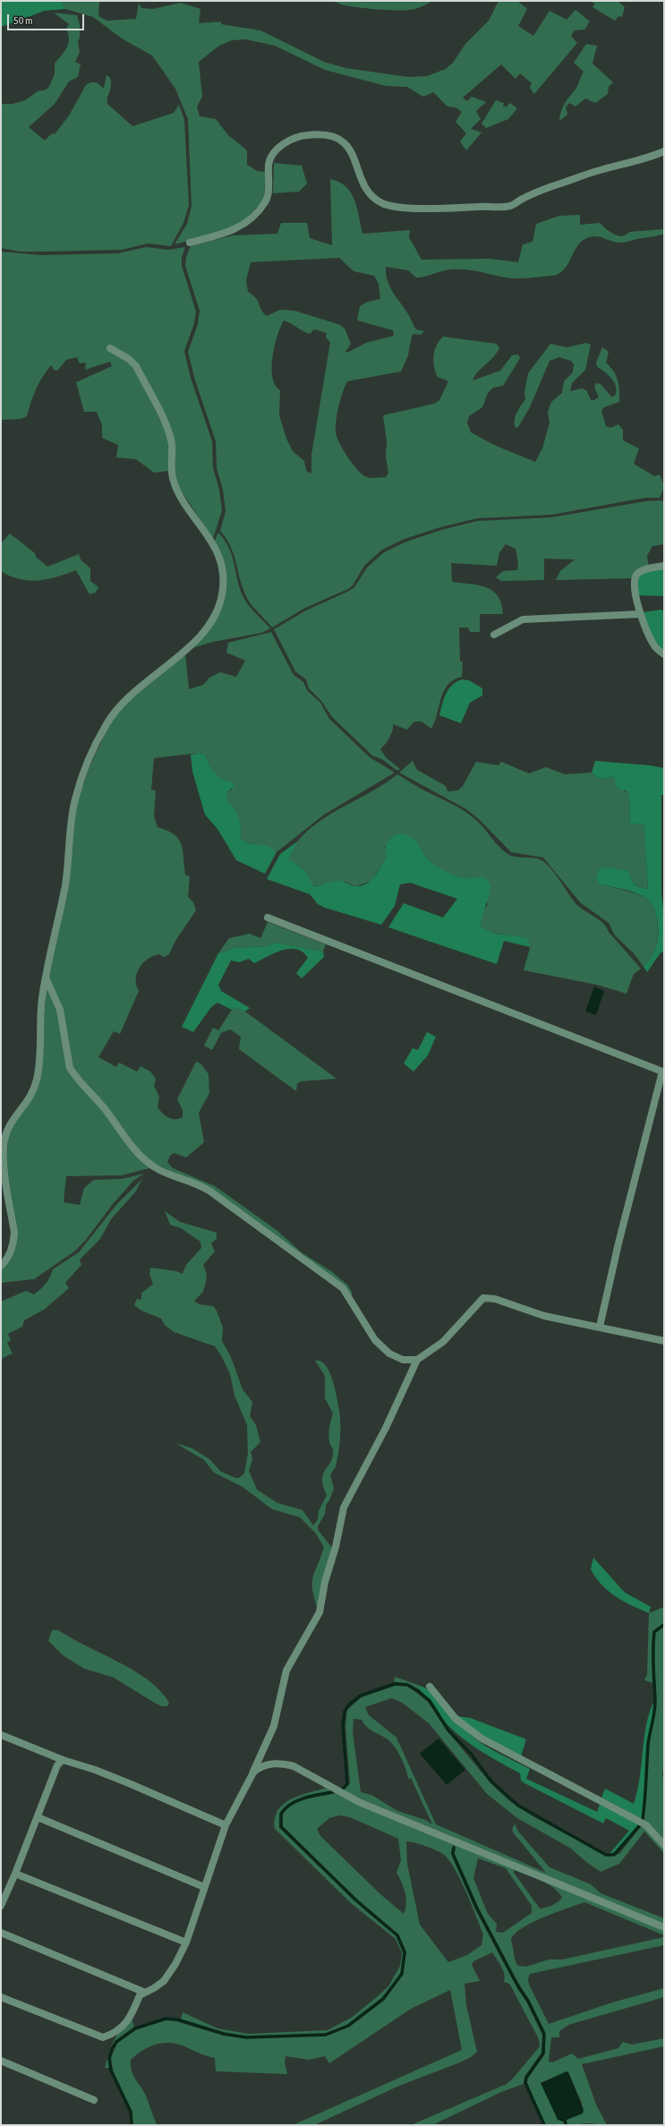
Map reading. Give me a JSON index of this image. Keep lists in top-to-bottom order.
{
  "scale_bar": "50 m"
}
